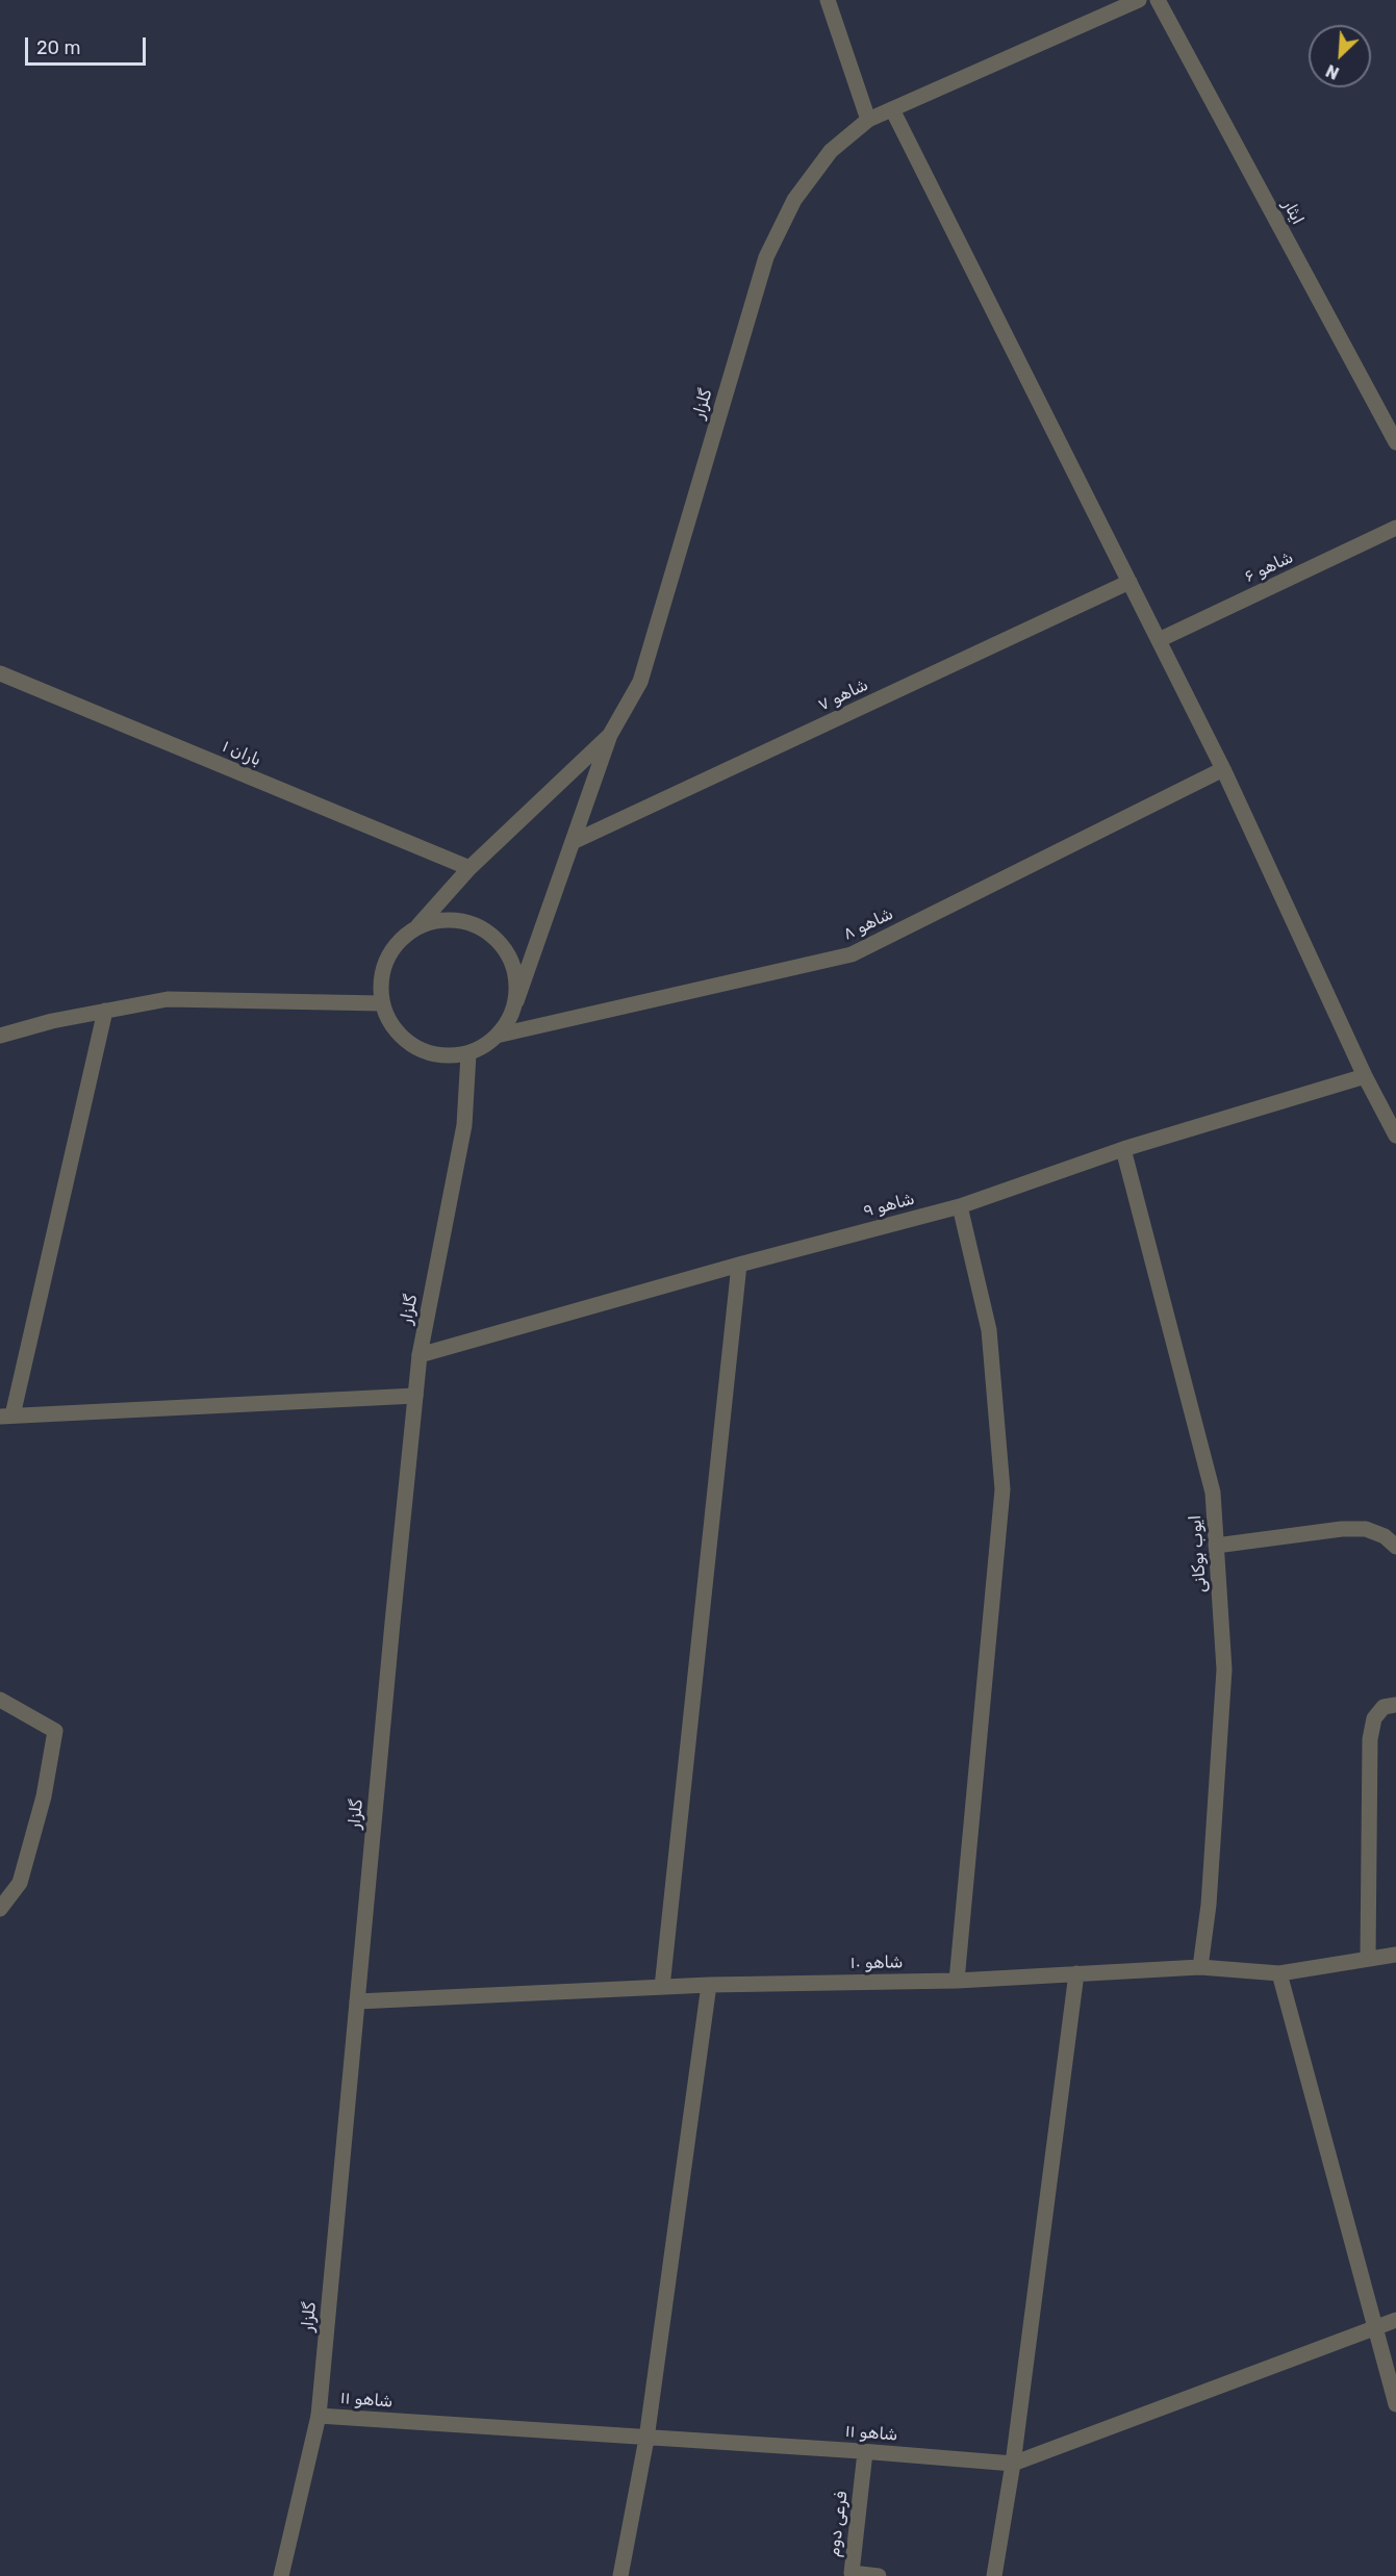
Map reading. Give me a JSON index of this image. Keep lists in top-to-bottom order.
{
  "streets": {
    "street": [
      "ایثار",
      "گلزار",
      "شاهو ۶",
      "شاهو ۷",
      "باران ۱",
      "شاهو ۸",
      "شاهو ۹",
      "ایوب بوکانی",
      "شاهو ۱۰",
      "شاهو ۱۱",
      "فرعی دوم"
    ]
  },
  "crossings": [
    ["گلزار", "شاهو ۷"],
    ["گلزار", "شاهو ۸"],
    ["گلزار", "شاهو ۹"],
    ["گلزار", "شاهو ۱۰"],
    ["گلزار", "شاهو ۱۱"],
    ["شاهو ۹", "ایوب بوکانی"],
    ["ایوب بوکانی", "شاهو ۱۰"],
    ["شاهو ۱۱", "فرعی دوم"]
  ],
  "scale_bar": "20 m",
  "north": "bottom left"
}
